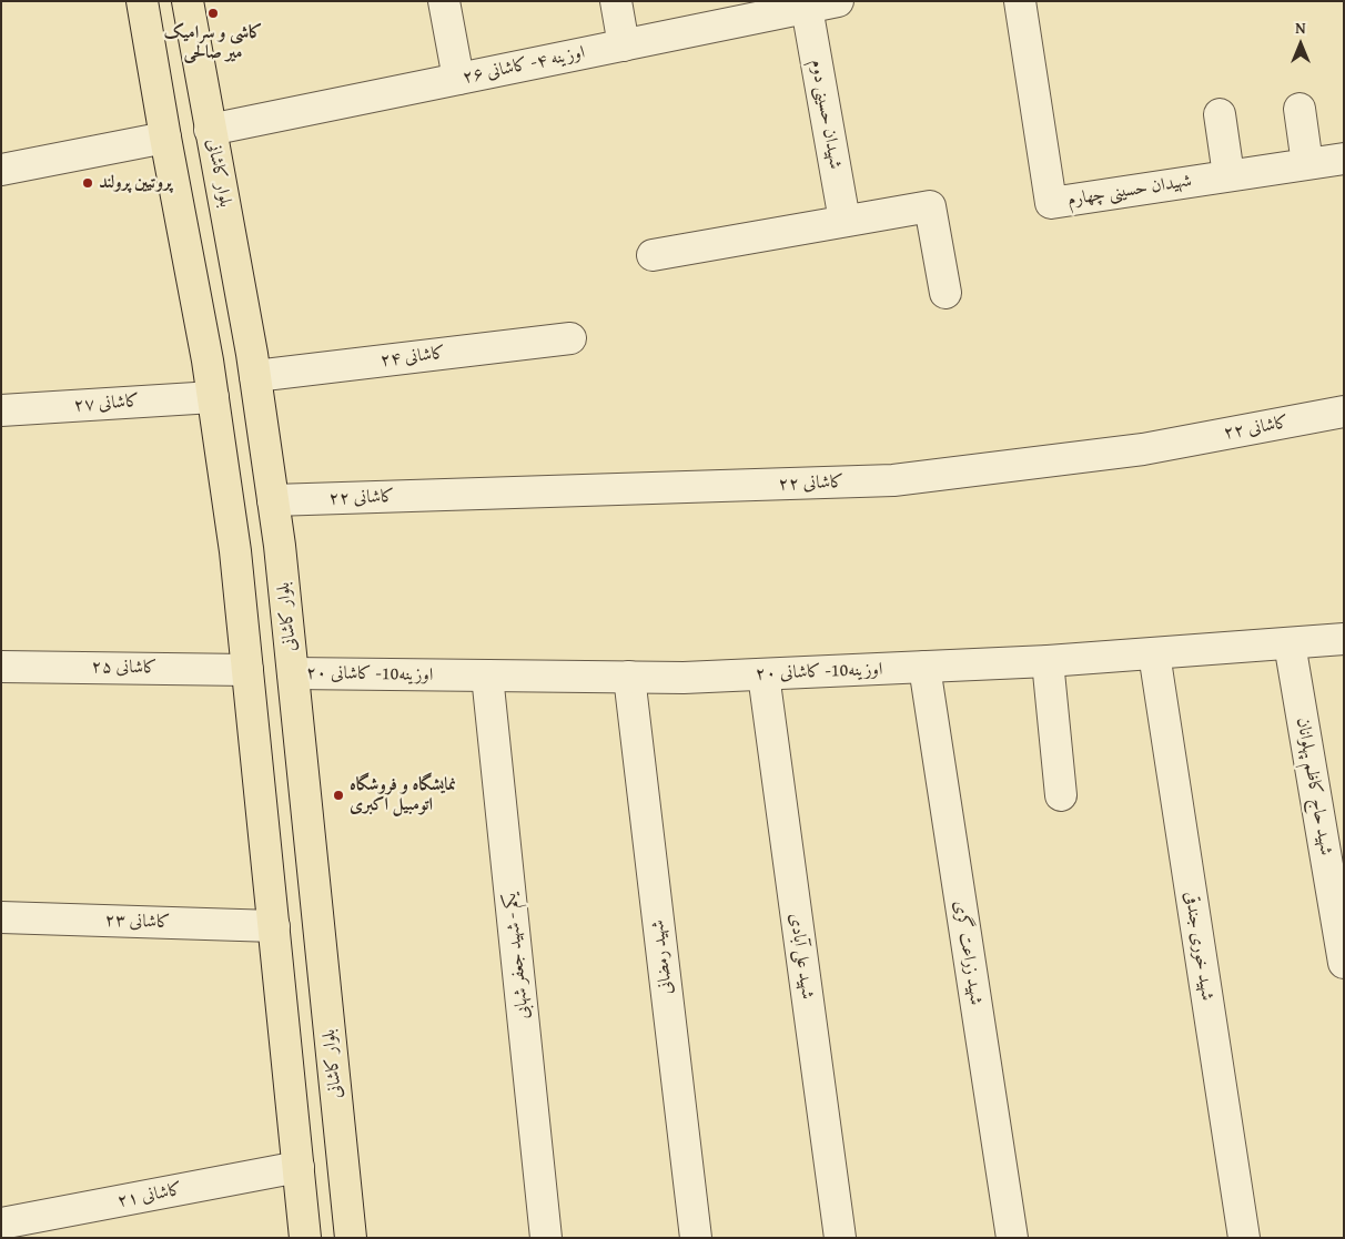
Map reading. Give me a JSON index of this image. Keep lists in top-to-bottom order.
{
  "streets": {
    "main road": ["بلوار کاشانی"],
    "street": [
      "اوزینه ۴- کاشانی ۲۶",
      "شهیدان حسینی دوم",
      "شهیدان حسینی چهارم",
      "۲۴ کاشانی",
      "کاشانی ۲۷",
      "کاشانی ۲۲",
      "کاشانی ۲۵",
      "اوزینه10- کاشانی ۲۰",
      "شهید حاج کاظم پهلوانان",
      "کاشانی ۲۳",
      "شهید خوری جندقی",
      "شهید زراعت گری",
      "یکم - شهید جعفر شهابی",
      "شهید علی آبادی",
      "شهید رمضانی",
      "کاشانی ۲۱"
    ]
  },
  "crossings": [
    ["اوزینه ۴- کاشانی ۲۶", "شهیدان حسینی دوم"],
    ["اوزینه ۴- کاشانی ۲۶", "بلوار کاشانی"],
    ["بلوار کاشانی", "۲۴ کاشانی"],
    ["بلوار کاشانی", "کاشانی ۲۲"],
    ["بلوار کاشانی", "اوزینه10- کاشانی ۲۰"],
    ["اوزینه10- کاشانی ۲۰", "شهید حاج کاظم پهلوانان"],
    ["اوزینه10- کاشانی ۲۰", "شهید خوری جندقی"],
    ["اوزینه10- کاشانی ۲۰", "شهید زراعت گری"],
    ["اوزینه10- کاشانی ۲۰", "یکم - شهید جعفر شهابی"],
    ["اوزینه10- کاشانی ۲۰", "شهید علی آبادی"],
    ["اوزینه10- کاشانی ۲۰", "شهید رمضانی"]
  ],
  "places": ["کاشی و سرامیک میر صالحی", "پروتیین پرولند", "نمایشگاه و فروشگاه اتومبیل اکبری"],
  "north": "top"
}
